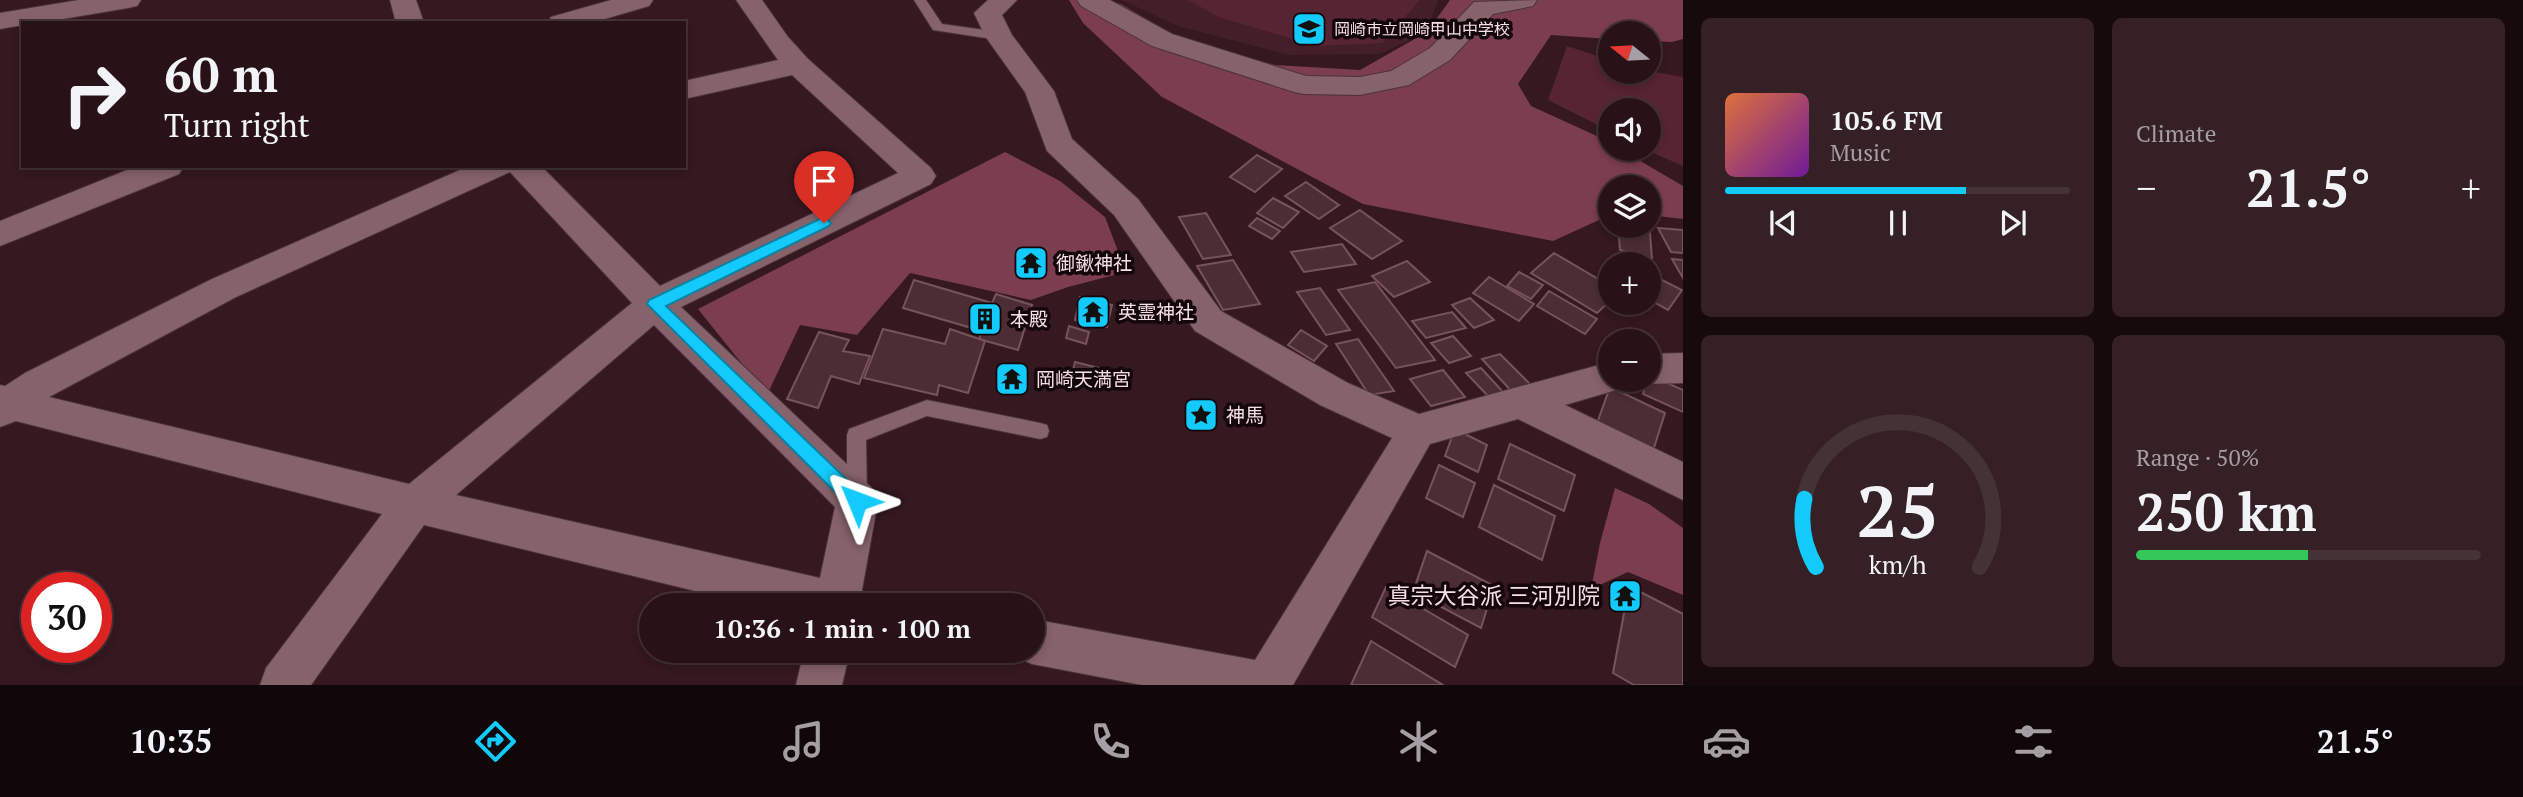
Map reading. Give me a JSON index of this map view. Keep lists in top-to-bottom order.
{
  "places": {
    "school or university": ["岡崎市立岡崎甲山中学校"],
    "temple": [
      "御鍬神社",
      "英霊神社",
      "岡崎天満宮",
      "真宗大谷派 三河別院"
    ],
    "building": ["本殿"],
    "place": ["神馬"]
  },
  "north": "left",
  "page": {
    "tile": [
      "Climate",
      ["Range · 50%", "250 km"]
    ],
    "map_buttons": ["+", "−"],
    "turn": ["60 m", "Turn right"],
    "song": ["105.6 FM", "Music"],
    "heat": ["−", "21.5°", "+"],
    "limit": "30",
    "trip": "10:36 · 1 min · 100 m",
    "tabs": ["10:35", "21.5°"],
    "gauge": ["25", "km/h"]
  }
}
